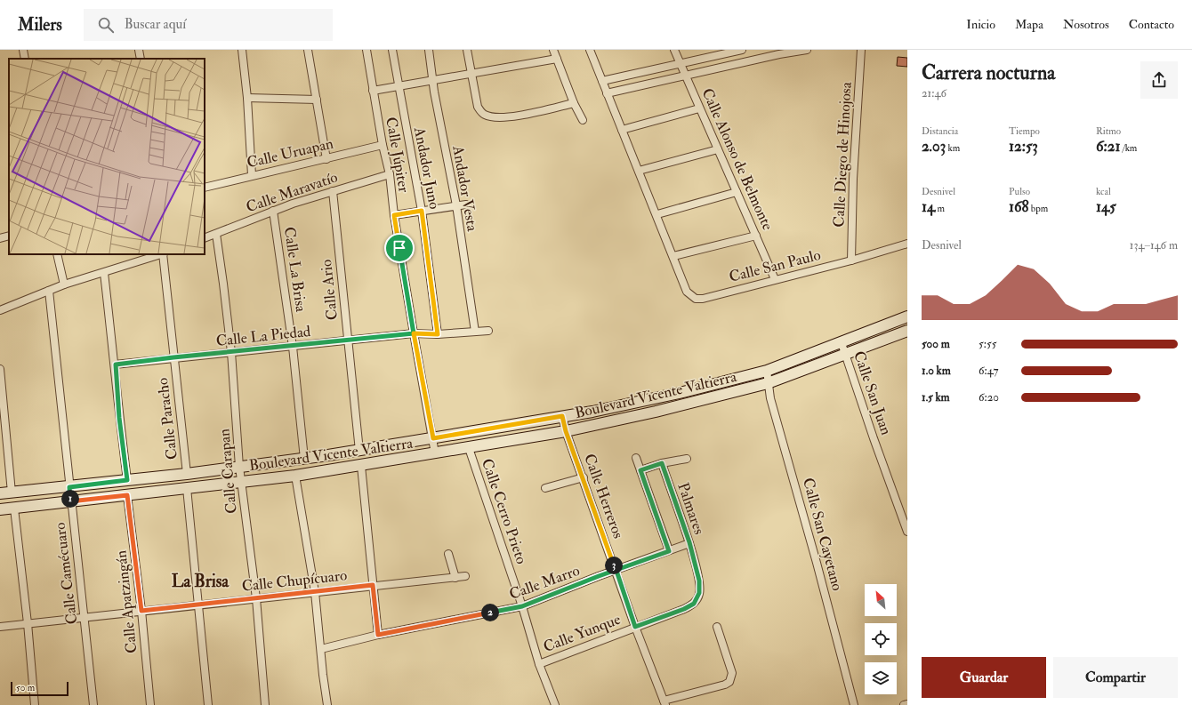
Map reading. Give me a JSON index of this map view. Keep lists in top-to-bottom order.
{
  "streets": {
    "main road": ["Boulevard Vicente Valtierra"],
    "street": [
      "Calle Uruapan",
      "Calle Júpiter",
      "Calle Diego de Hinojosa",
      "Calle Alonso de Belmonte",
      "Andador Juno",
      "Andador Vesta",
      "Calle Maravatío",
      "Calle San Paulo",
      "Calle La Brisa",
      "Calle Ario",
      "Calle La Piedad",
      "Calle San Juan",
      "Calle Paracho",
      "Calle Carapan",
      "Calle Herreros",
      "Palmares",
      "Calle Cerro Prieto",
      "Calle San Cayetano",
      "Calle Camécuaro",
      "Calle Chupícuaro",
      "Calle Marro",
      "Calle Apatzingán",
      "Calle Yunque"
    ]
  },
  "crossings": [
    ["Calle Uruapan", "Calle Júpiter"],
    ["Calle Júpiter", "Calle Maravatío"],
    ["Calle Júpiter", "Calle La Piedad"],
    ["Calle Júpiter", "Boulevard Vicente Valtierra"],
    ["Calle Diego de Hinojosa", "Calle San Paulo"],
    ["Calle Alonso de Belmonte", "Calle San Paulo"],
    ["Andador Juno", "Calle La Piedad"],
    ["Andador Vesta", "Calle La Piedad"],
    ["Calle Maravatío", "Calle La Brisa"],
    ["Calle Maravatío", "Calle Ario"],
    ["Calle Maravatío", "Calle Carapan"],
    ["Calle La Brisa", "Calle La Piedad"],
    ["Calle La Brisa", "Boulevard Vicente Valtierra"],
    ["Calle Ario", "Calle La Piedad"],
    ["Calle Ario", "Boulevard Vicente Valtierra"],
    ["Calle La Piedad", "Calle Paracho"],
    ["Calle La Piedad", "Calle Carapan"],
    ["Calle San Juan", "Boulevard Vicente Valtierra"],
    ["Boulevard Vicente Valtierra", "Calle Paracho"],
    ["Boulevard Vicente Valtierra", "Calle Carapan"],
    ["Boulevard Vicente Valtierra", "Calle Herreros"],
    ["Boulevard Vicente Valtierra", "Calle Cerro Prieto"],
    ["Boulevard Vicente Valtierra", "Calle San Cayetano"],
    ["Boulevard Vicente Valtierra", "Calle Camécuaro"],
    ["Boulevard Vicente Valtierra", "Calle Apatzingán"],
    ["Calle Carapan", "Calle Chupícuaro"],
    ["Calle Herreros", "Calle Marro"],
    ["Calle Herreros", "Calle Yunque"],
    ["Palmares", "Calle Marro"],
    ["Palmares", "Calle Yunque"],
    ["Calle Cerro Prieto", "Calle Marro"],
    ["Calle Cerro Prieto", "Calle Yunque"],
    ["Calle Camécuaro", "Calle Chupícuaro"],
    ["Calle Chupícuaro", "Calle Apatzingán"]
  ],
  "districts": ["La Brisa"],
  "scale_bar": "50 m",
  "north": "top left",
  "page": {
    "header": "Milers",
    "search": "Buscar aquí",
    "nav": [
      "Inicio",
      "Mapa",
      "Nosotros",
      "Contacto"
    ],
    "heading": ["Carrera nocturna", "21:46"],
    "stats": [
      ["Distancia", "2.03 km"],
      ["Tiempo", "12:53"],
      ["Ritmo", "6:21 /km"],
      ["Desnivel", "14 m"],
      ["Pulso", "168 bpm"],
      ["kcal", "145"]
    ],
    "chart": ["Desnivel", "134–146 m"],
    "list": [
      {
        "name": "500 m",
        "note": "5:55"
      },
      {
        "name": "1.0 km",
        "note": "6:47"
      },
      {
        "name": "1.5 km",
        "note": "6:20"
      }
    ],
    "pins": ["1", "3", "2"],
    "buttons": ["Guardar", "Compartir"],
    "scale": "50 m"
  }
}
